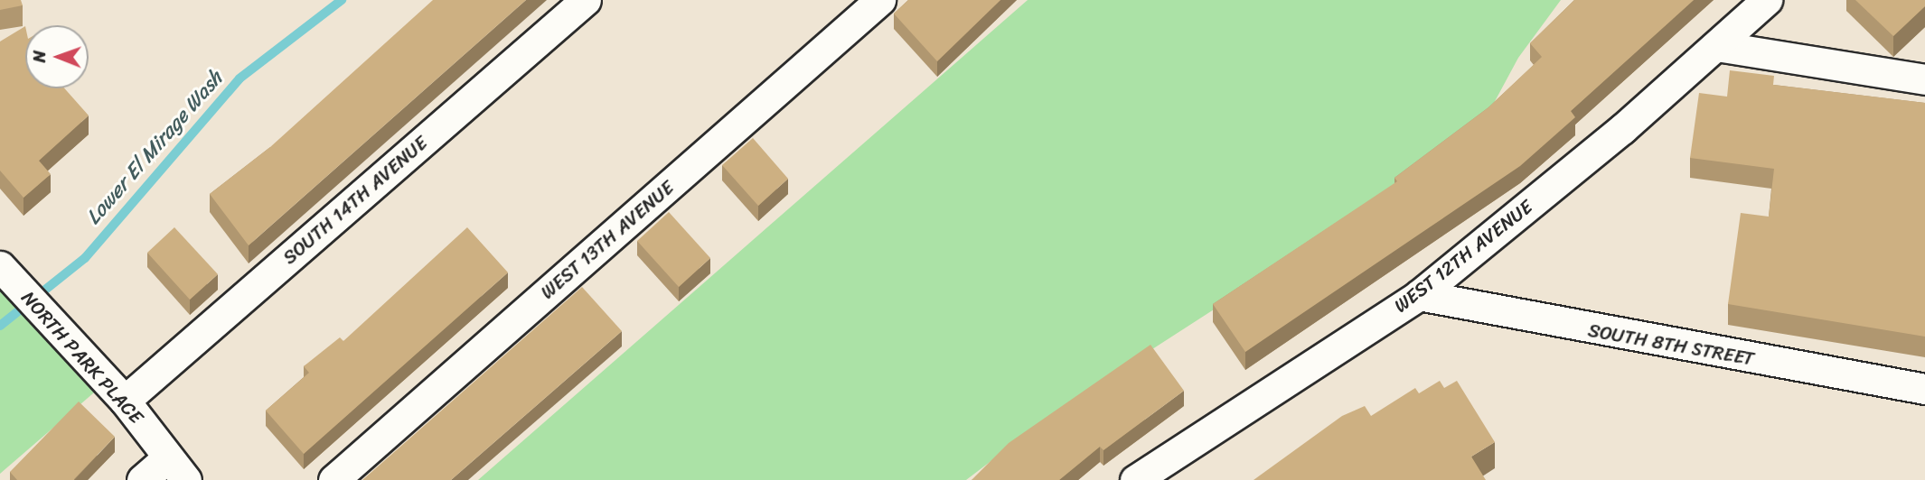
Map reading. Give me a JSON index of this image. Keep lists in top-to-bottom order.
{
  "streets": {
    "street": [
      "SOUTH 14TH AVENUE",
      "WEST 13TH AVENUE",
      "WEST 12TH AVENUE",
      "SOUTH 8TH STREET",
      "NORTH PARK PLACE"
    ]
  },
  "crossings": [
    ["SOUTH 14TH AVENUE", "NORTH PARK PLACE"],
    ["WEST 12TH AVENUE", "SOUTH 8TH STREET"]
  ],
  "water": ["Lower El Mirage Wash"],
  "north": "left"
}
